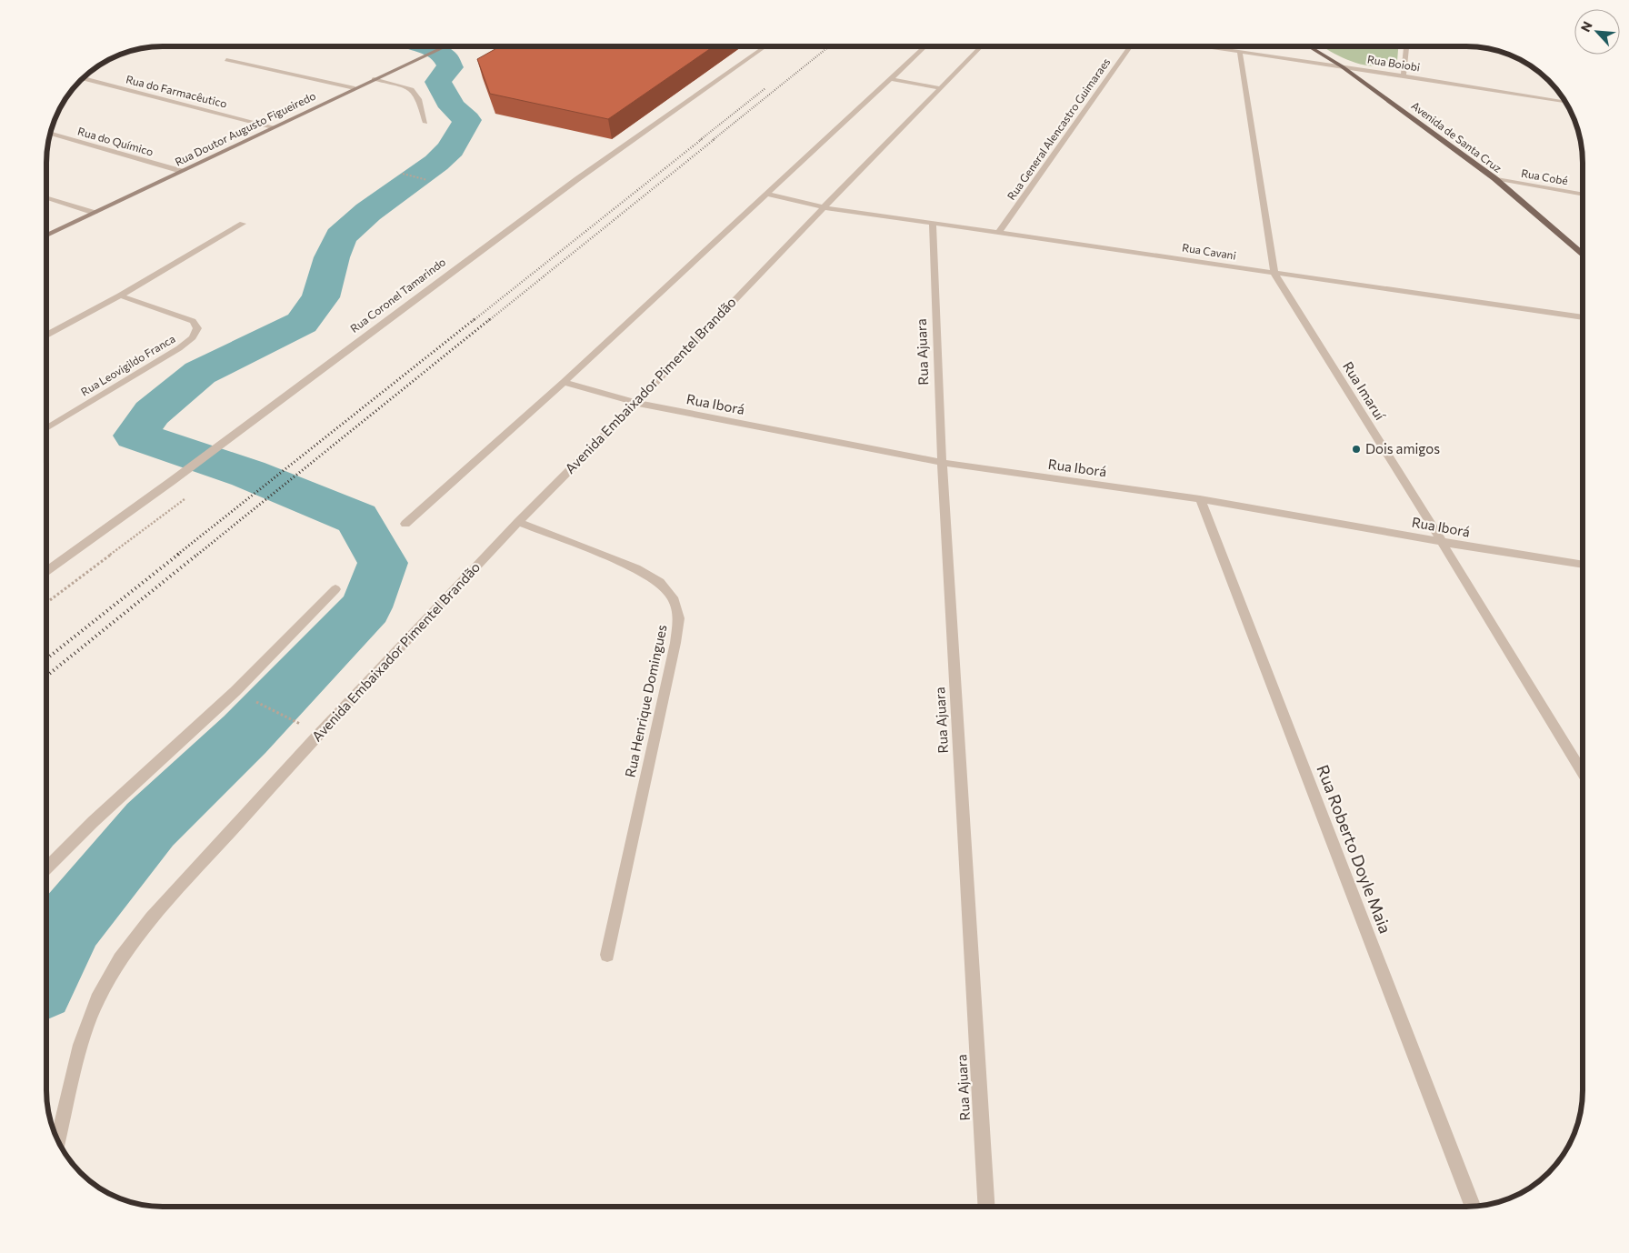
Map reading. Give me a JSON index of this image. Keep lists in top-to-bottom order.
{
  "streets": {
    "main road": ["Avenida de Santa Cruz"],
    "street": [
      "Rua Boiobi",
      "Rua do Farmacêutico",
      "Rua Doutor Augusto Figueiredo",
      "Rua General Alencastro Guimaraes",
      "Rua do Químico",
      "Rua Cobé",
      "Rua Cavani",
      "Rua Coronel Tamarindo",
      "Rua Ajuara",
      "Rua Leovigildo Franca",
      "Avenida Embaixador Pimentel Brandão",
      "Rua Imaruí",
      "Rua Iborá",
      "Rua Henrique Domingues",
      "Rua Roberto Doyle Maia"
    ]
  },
  "crossings": [
    ["Rua Boiobi", "Avenida de Santa Cruz"],
    ["Rua Boiobi", "Rua Imaruí"],
    ["Rua do Farmacêutico", "Rua Doutor Augusto Figueiredo"],
    ["Rua Doutor Augusto Figueiredo", "Rua do Químico"],
    ["Rua General Alencastro Guimaraes", "Rua Cavani"],
    ["Avenida de Santa Cruz", "Rua Cobé"],
    ["Rua Cavani", "Rua Ajuara"],
    ["Rua Cavani", "Avenida Embaixador Pimentel Brandão"],
    ["Rua Cavani", "Rua Imaruí"],
    ["Rua Ajuara", "Rua Iborá"],
    ["Avenida Embaixador Pimentel Brandão", "Rua Iborá"],
    ["Avenida Embaixador Pimentel Brandão", "Rua Henrique Domingues"],
    ["Rua Imaruí", "Rua Iborá"],
    ["Rua Iborá", "Rua Roberto Doyle Maia"]
  ],
  "places": ["Dois amigos"],
  "north": "top left"
}
